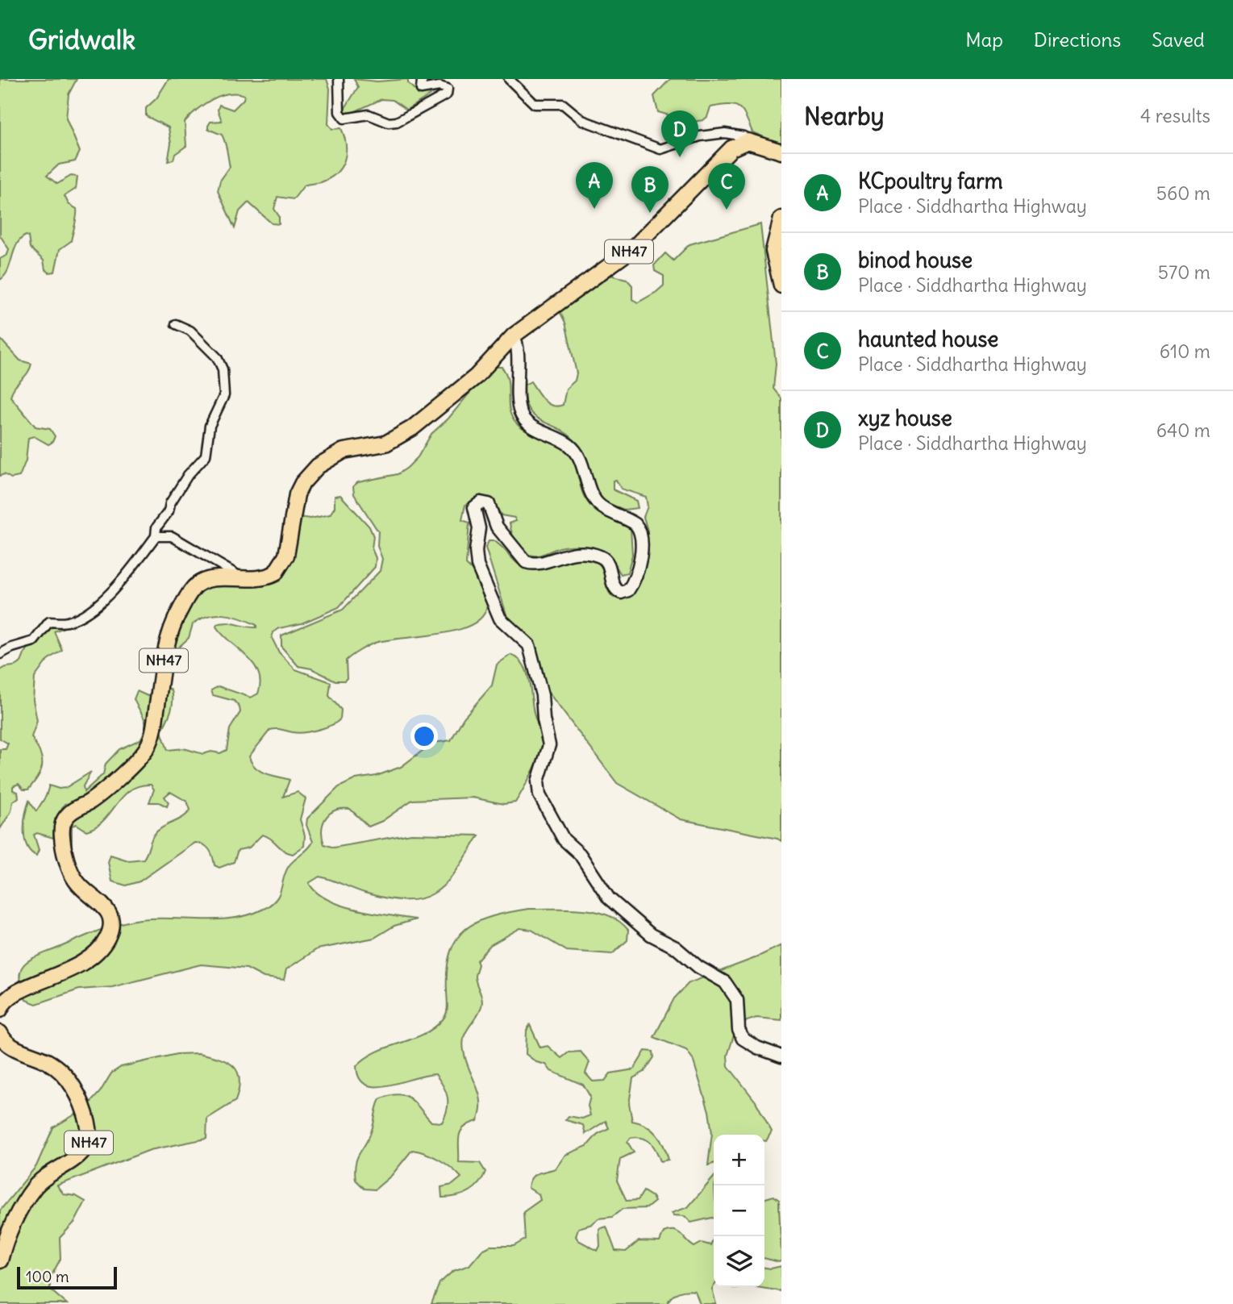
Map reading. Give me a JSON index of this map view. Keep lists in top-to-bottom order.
{
  "streets": {
    "highway": ["NH47"]
  },
  "scale_bar": "100 m",
  "page": {
    "header": "Gridwalk",
    "nav": ["Map", "Directions", "Saved"],
    "heading": ["Nearby", "4 results"],
    "pins": [
      "D",
      "A",
      "C",
      "B"
    ],
    "list": [
      {
        "mark": "A",
        "name": "KCpoultry farm",
        "note": "Place · Siddhartha Highway",
        "value": "560 m"
      },
      {
        "mark": "B",
        "name": "binod house",
        "note": "Place · Siddhartha Highway",
        "value": "570 m"
      },
      {
        "mark": "C",
        "name": "haunted house",
        "note": "Place · Siddhartha Highway",
        "value": "610 m"
      },
      {
        "mark": "D",
        "name": "xyz house",
        "note": "Place · Siddhartha Highway",
        "value": "640 m"
      }
    ],
    "map_buttons": ["+", "−"],
    "scale": "100 m"
  }
}
